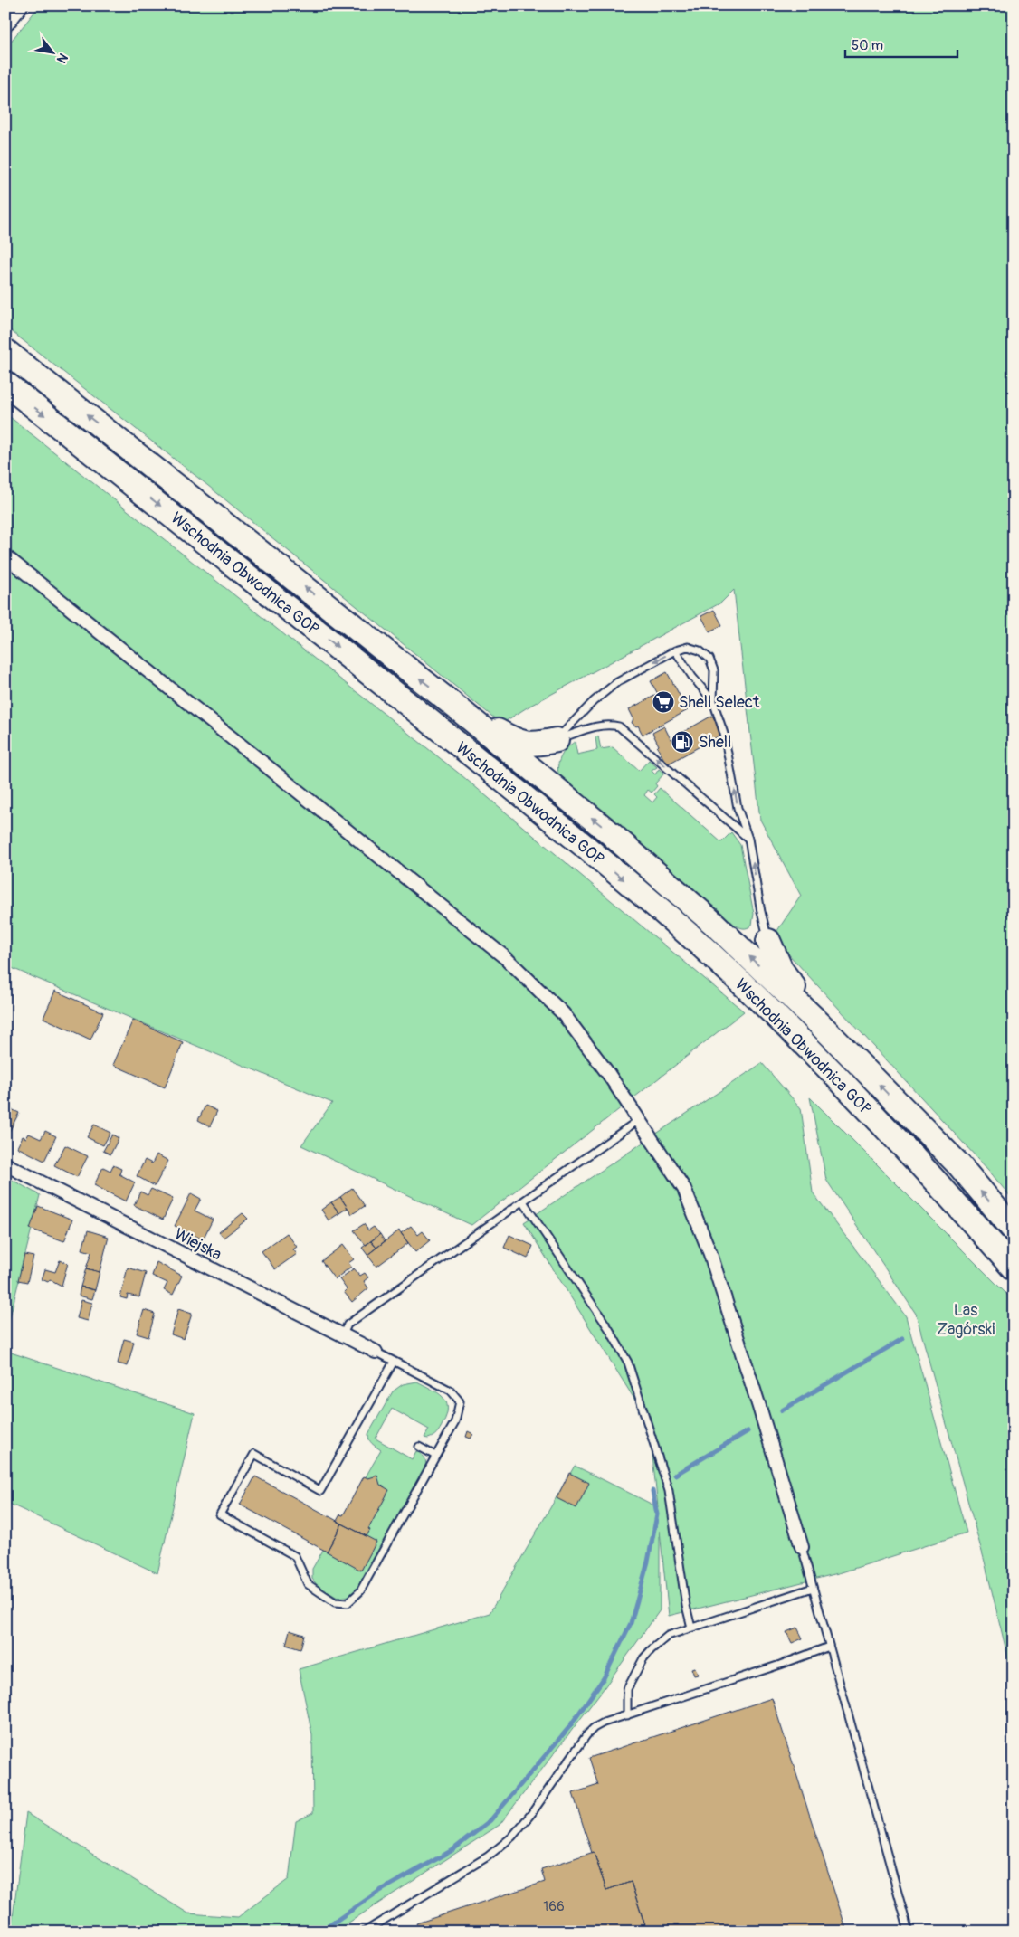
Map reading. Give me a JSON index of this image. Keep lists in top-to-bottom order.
{
  "streets": {
    "highway": ["Wschodnia Obwodnica GOP"],
    "street": ["Wiejska"]
  },
  "parks": ["Las Zagórski"],
  "places": {
    "supermarket": ["Shell Select"],
    "fuel station": ["Shell"]
  },
  "house_numbers": ["166"],
  "scale_bar": "50 m",
  "north": "bottom right"
}
